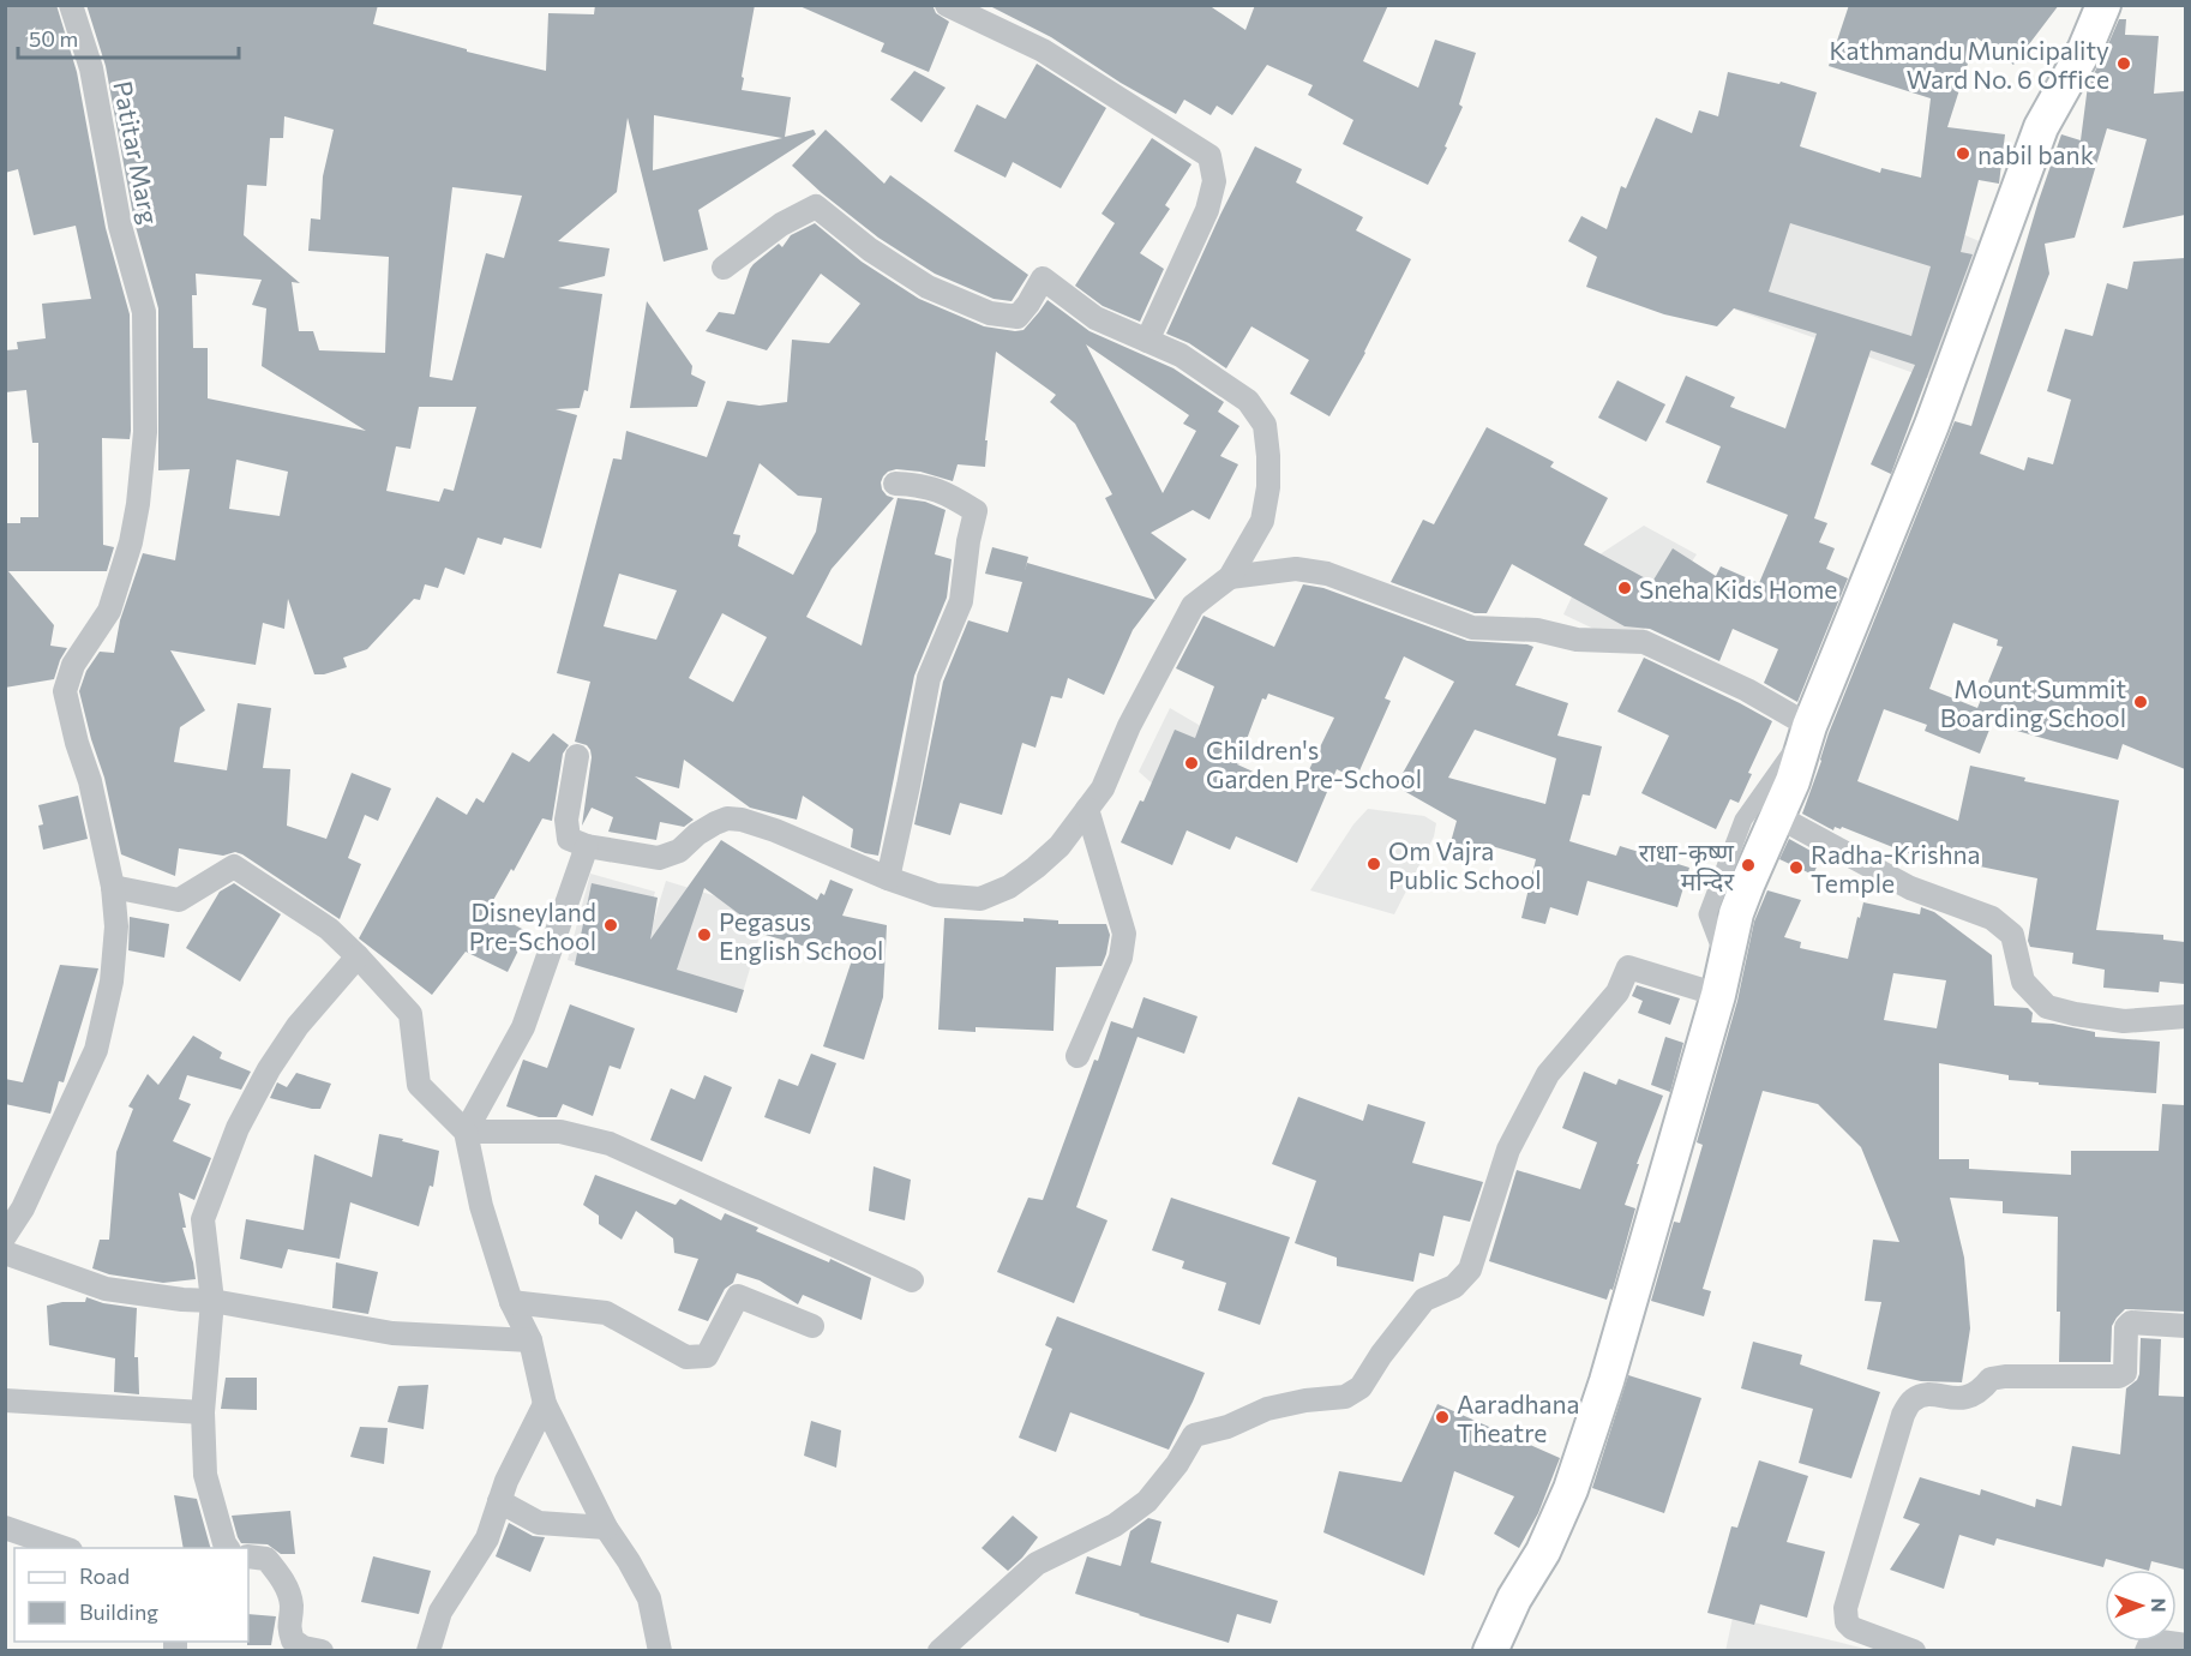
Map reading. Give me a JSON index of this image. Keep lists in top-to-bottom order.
{
  "streets": {
    "street": ["Patitar Marg"]
  },
  "places": [
    "Kathmandu Municipality Ward No. 6 Office",
    "nabil bank",
    "Sneha Kids Home",
    "Mount Summit Boarding School",
    "Children's Garden Pre-School",
    "Om Vajra Public School",
    "राधा-कृष्ण मन्दिर",
    "Radha-Krishna Temple",
    "Disneyland Pre-School",
    "Pegasus English School",
    "Aaradhana Theatre"
  ],
  "legend": ["Road", "Building"],
  "scale_bar": "50 m",
  "north": "right"
}
